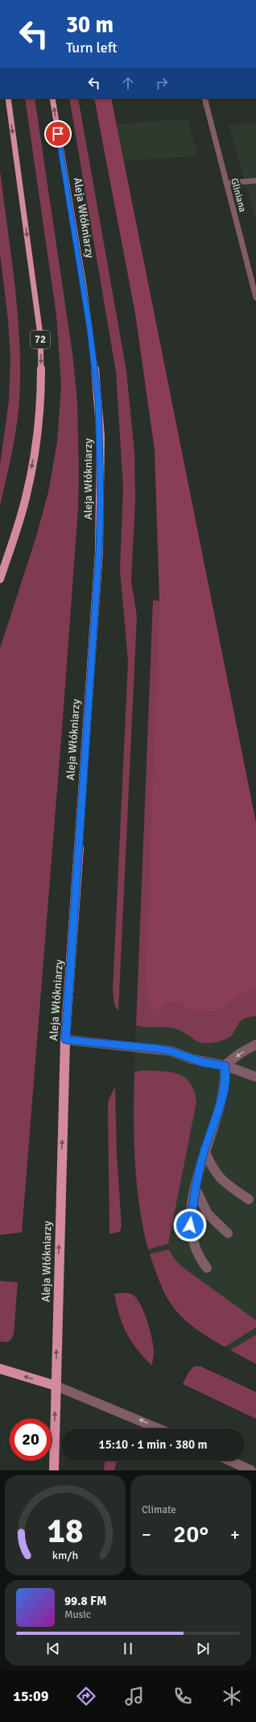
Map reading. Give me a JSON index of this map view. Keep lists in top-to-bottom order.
{
  "streets": {
    "main road": ["Aleja Włókniarzy", "72"],
    "street": ["Gliniana"]
  },
  "one_way": ["Aleja Włókniarzy"],
  "page": {
    "turn": ["30 m", "Turn left"],
    "limit": "20",
    "trip": "15:10 · 1 min · 380 m",
    "tile": "Climate",
    "heat": ["−", "20°", "+"],
    "song": ["99.8 FM", "Music"],
    "tabs": "15:09",
    "gauge": ["18", "km/h"]
  }
}
